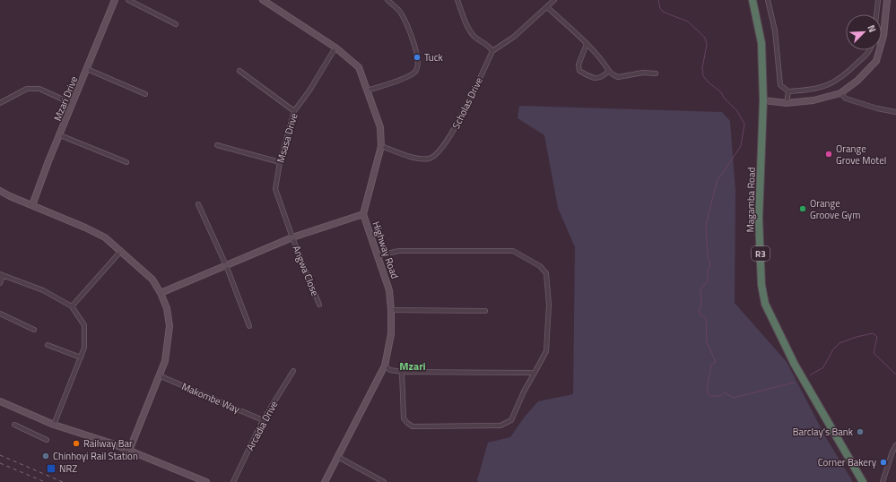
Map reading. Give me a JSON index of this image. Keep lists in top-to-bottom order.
{
  "streets": {
    "highway": ["Magamba Road", "R3"],
    "street": [
      "Mzari Drive",
      "Scholas Drive",
      "Msasa Drive",
      "Highway Road",
      "Angwa Close",
      "Makombe Way",
      "Arcadia Drive"
    ]
  },
  "crossings": [
    ["Scholas Drive", "Highway Road"],
    ["Msasa Drive", "Highway Road"],
    ["Msasa Drive", "Angwa Close"],
    ["Makombe Way", "Arcadia Drive"]
  ],
  "districts": ["Mzari"],
  "places": {
    "other": [
      "Tuck",
      "Orange Grove Motel",
      "Orange Groove Gym",
      "Barclay's Bank",
      "Railway Bar",
      "Chinhoyi Rail Station",
      "Corner Bakery"
    ],
    "transit": ["NRZ"]
  },
  "north": "top right"
}
